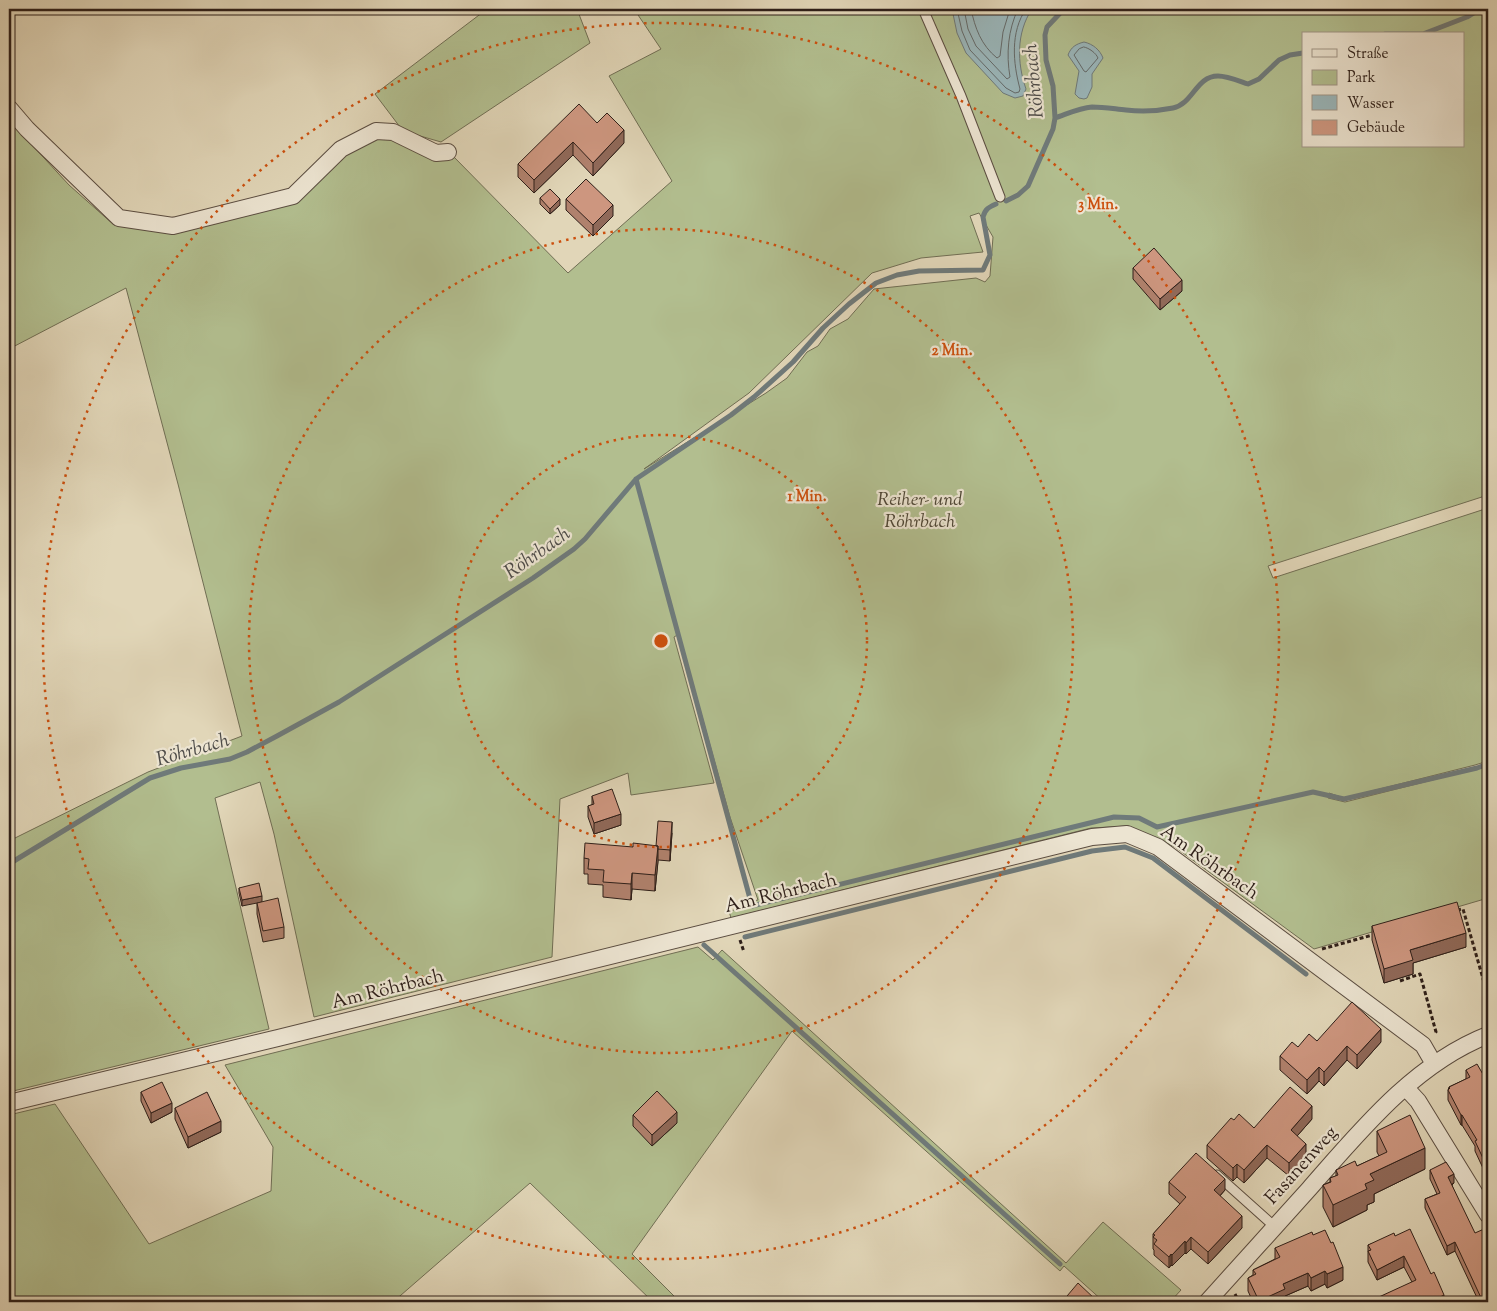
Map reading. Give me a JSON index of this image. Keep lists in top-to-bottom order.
{
  "streets": {
    "street": ["Am Röhrbach", "Fasanenweg"]
  },
  "crossings": [
    ["Am Röhrbach", "Fasanenweg"]
  ],
  "water": ["Röhrbach"],
  "parks": ["Reiher- und Röhrbach"],
  "legend": [
    "Straße",
    "Park",
    "Wasser",
    "Gebäude"
  ],
  "rings": ["3 Min.", "2 Min.", "1 Min."]
}
